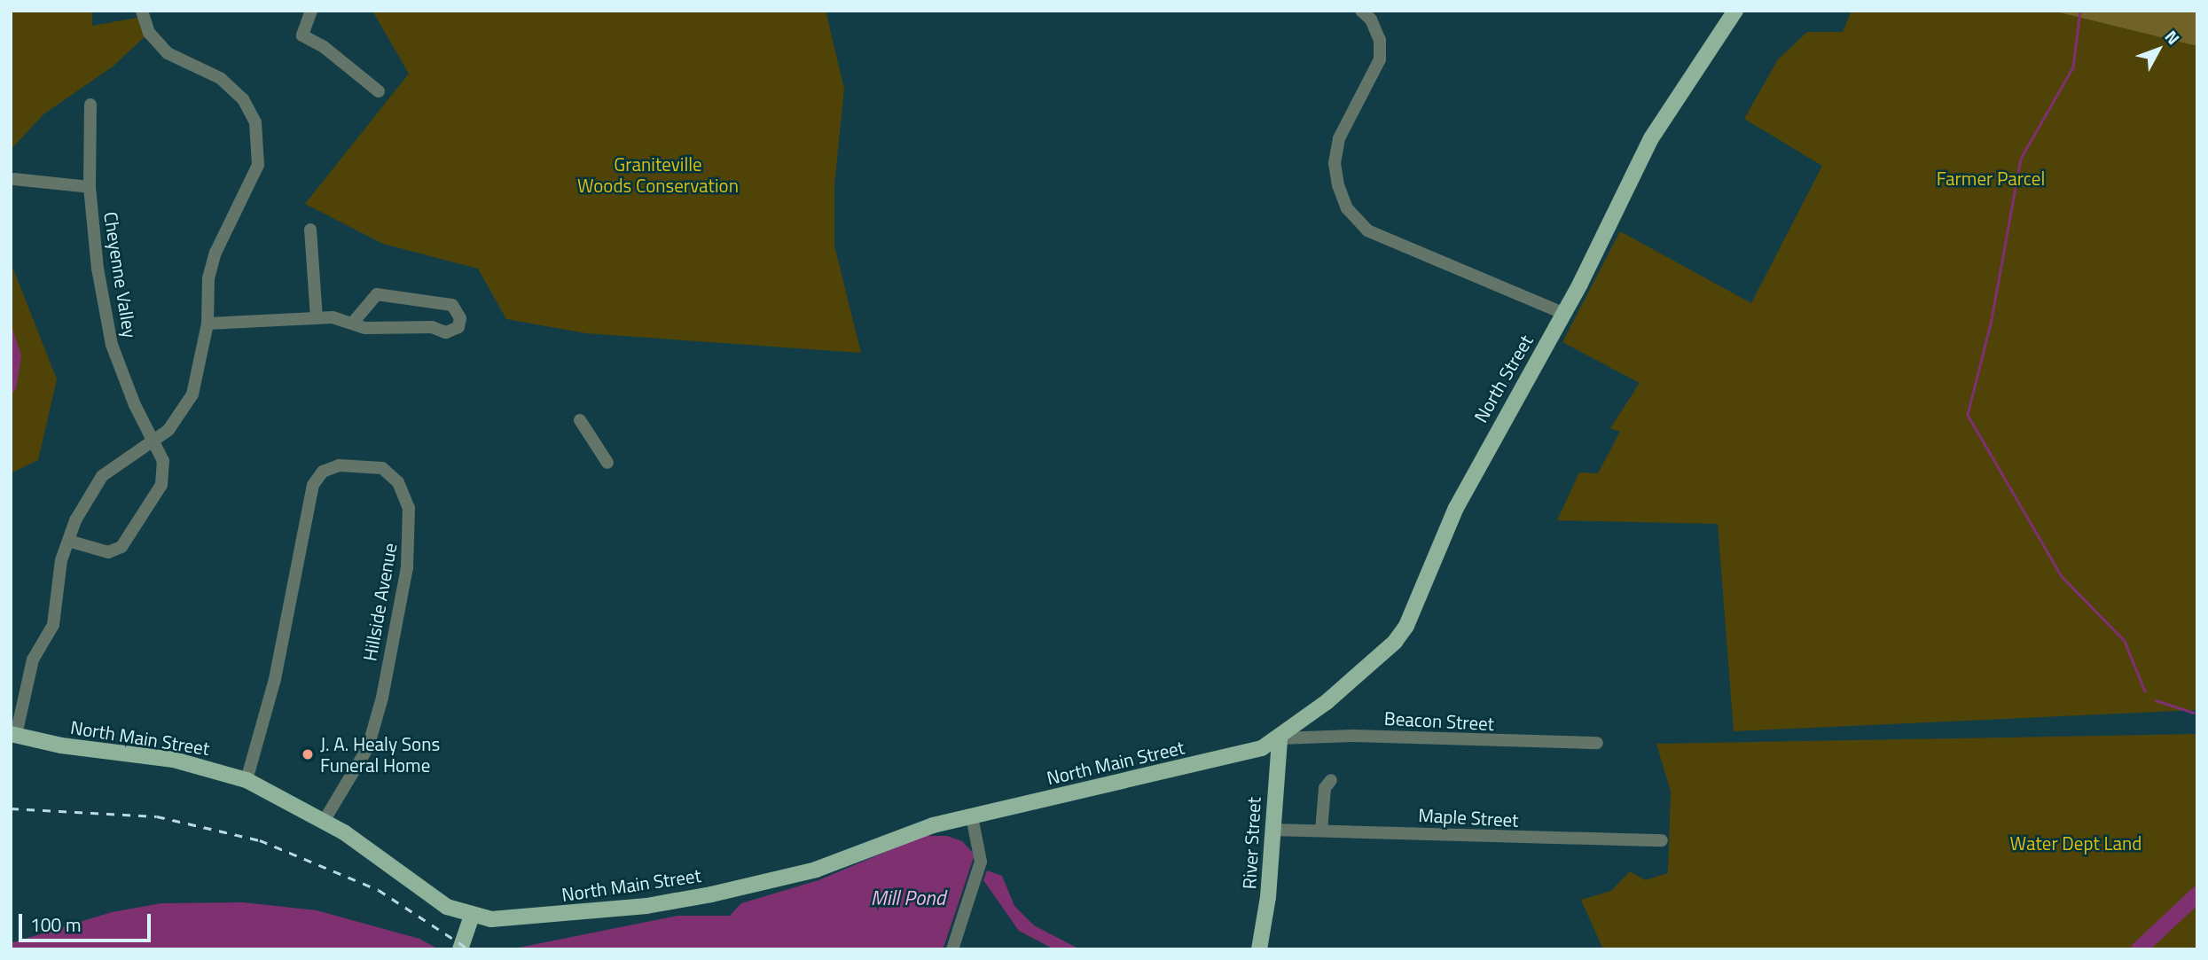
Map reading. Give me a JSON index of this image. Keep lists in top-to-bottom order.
{
  "streets": {
    "main road": ["North Street", "North Main Street", "River Street"],
    "street": [
      "Cheyenne Valley",
      "Hillside Avenue",
      "Beacon Street",
      "Maple Street"
    ]
  },
  "crossings": [
    ["North Street", "Beacon Street"],
    ["North Street", "North Main Street"],
    ["North Street", "River Street"],
    ["Hillside Avenue", "North Main Street"],
    ["Beacon Street", "North Main Street"],
    ["Beacon Street", "River Street"],
    ["North Main Street", "River Street"],
    ["Maple Street", "River Street"]
  ],
  "water": ["Mill Pond"],
  "parks": ["Graniteville Woods Conservation", "Farmer Parcel", "Water Dept Land"],
  "places": ["J. A. Healy Sons Funeral Home"],
  "scale_bar": "100 m",
  "north": "top right"
}
